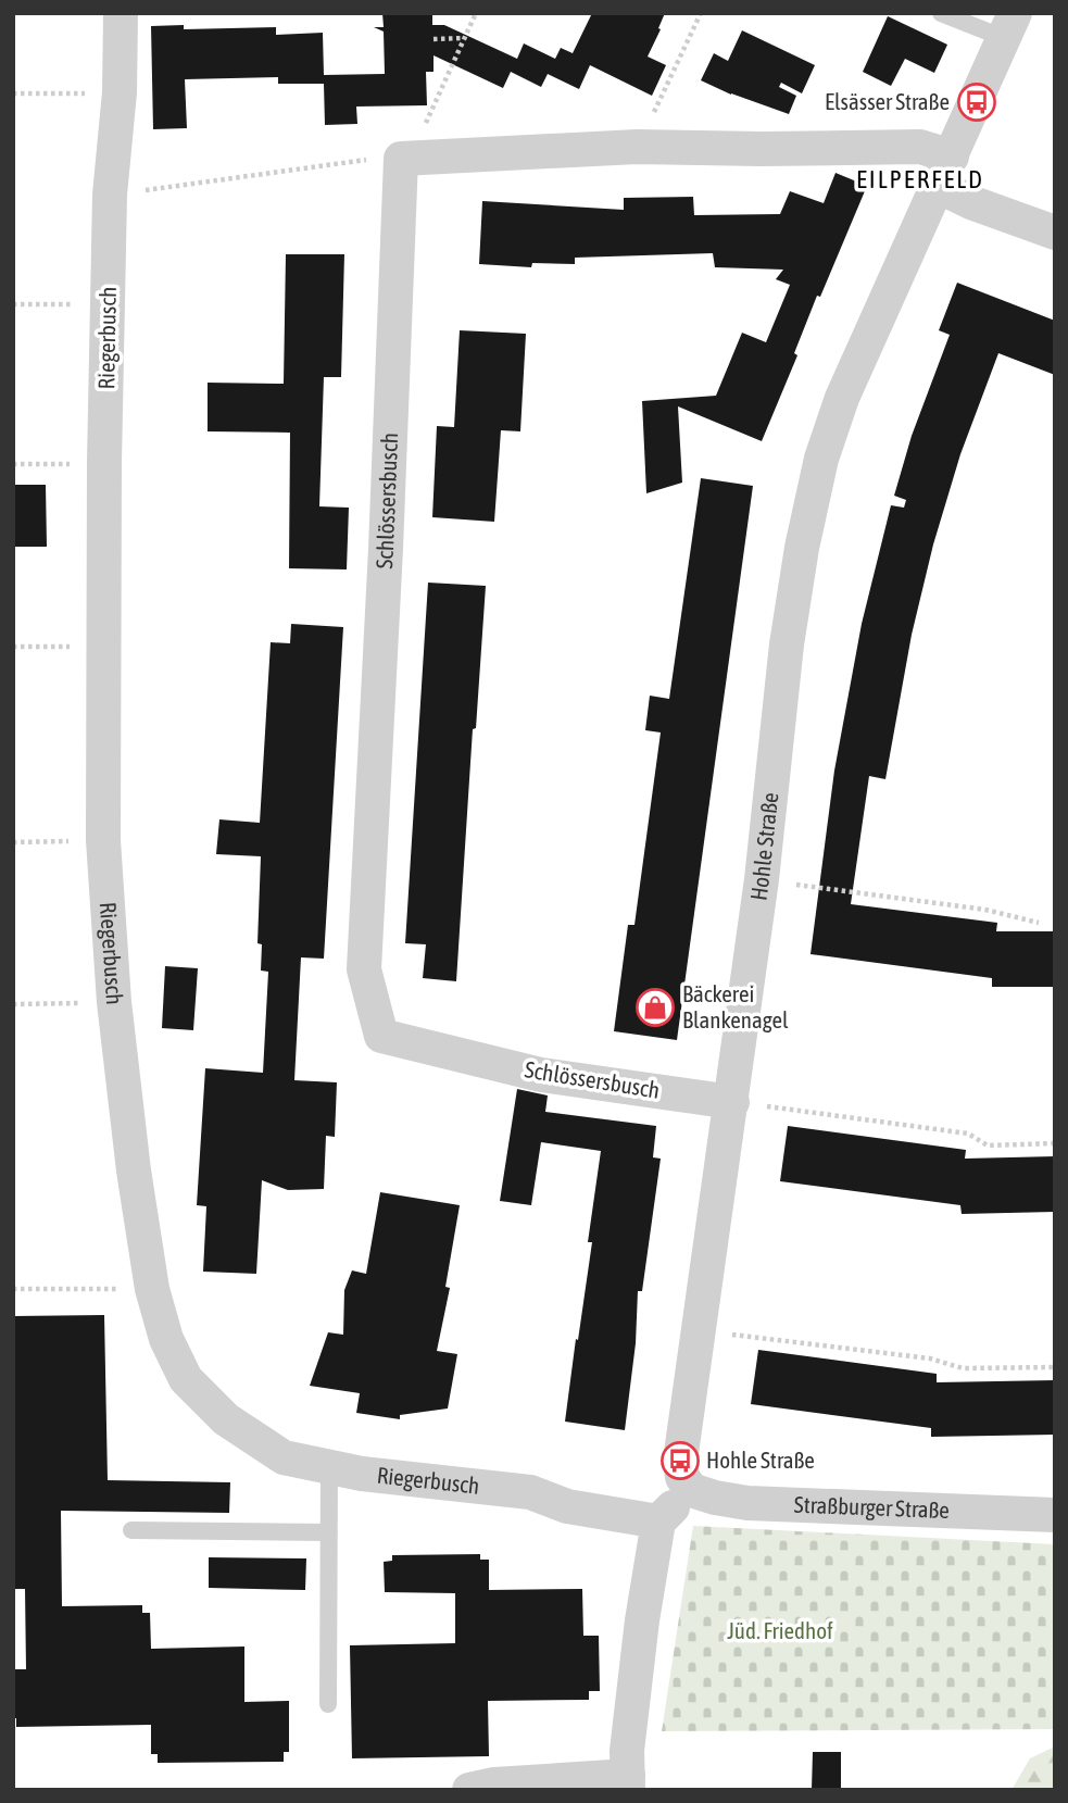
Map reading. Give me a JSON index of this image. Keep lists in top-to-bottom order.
{
  "streets": {
    "street": [
      "Riegerbusch",
      "Schlössersbusch",
      "Hohle Straße",
      "Straßburger Straße"
    ]
  },
  "crossings": [
    ["Schlössersbusch", "Hohle Straße"],
    ["Hohle Straße", "Straßburger Straße"]
  ],
  "districts": ["EILPERFELD"],
  "parks": ["Jüd. Friedhof"],
  "places": {
    "bus stop": ["Elsässer Straße", "Hohle Straße"],
    "shop": ["Bäckerei Blankenagel"]
  }
}
